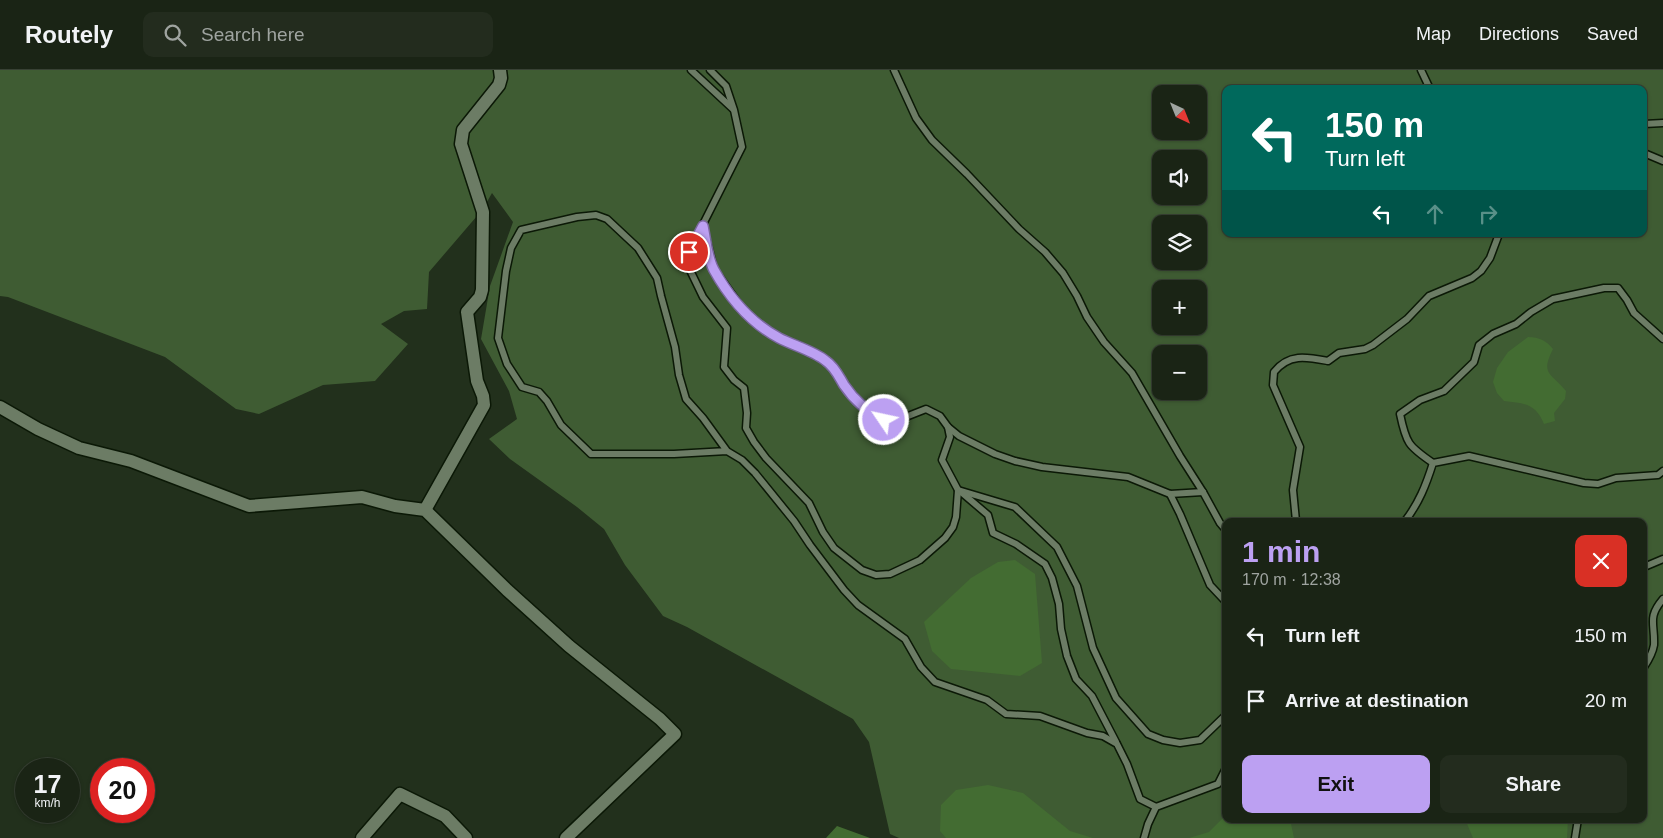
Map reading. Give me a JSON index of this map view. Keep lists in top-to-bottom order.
{
  "north": "bottom right",
  "page": {
    "header": "Routely",
    "search": "Search here",
    "nav": ["Map", "Directions", "Saved"],
    "map_buttons": ["+", "−"],
    "turn": ["150 m", "Turn left"],
    "heading": ["1 min", "170 m · 12:38"],
    "list": [
      {
        "name": "Turn left",
        "value": "150 m"
      },
      {
        "name": "Arrive at destination",
        "value": "20 m"
      }
    ],
    "buttons": ["Exit", "Share"],
    "speed": "17 km/h",
    "limit": "20"
  }
}
